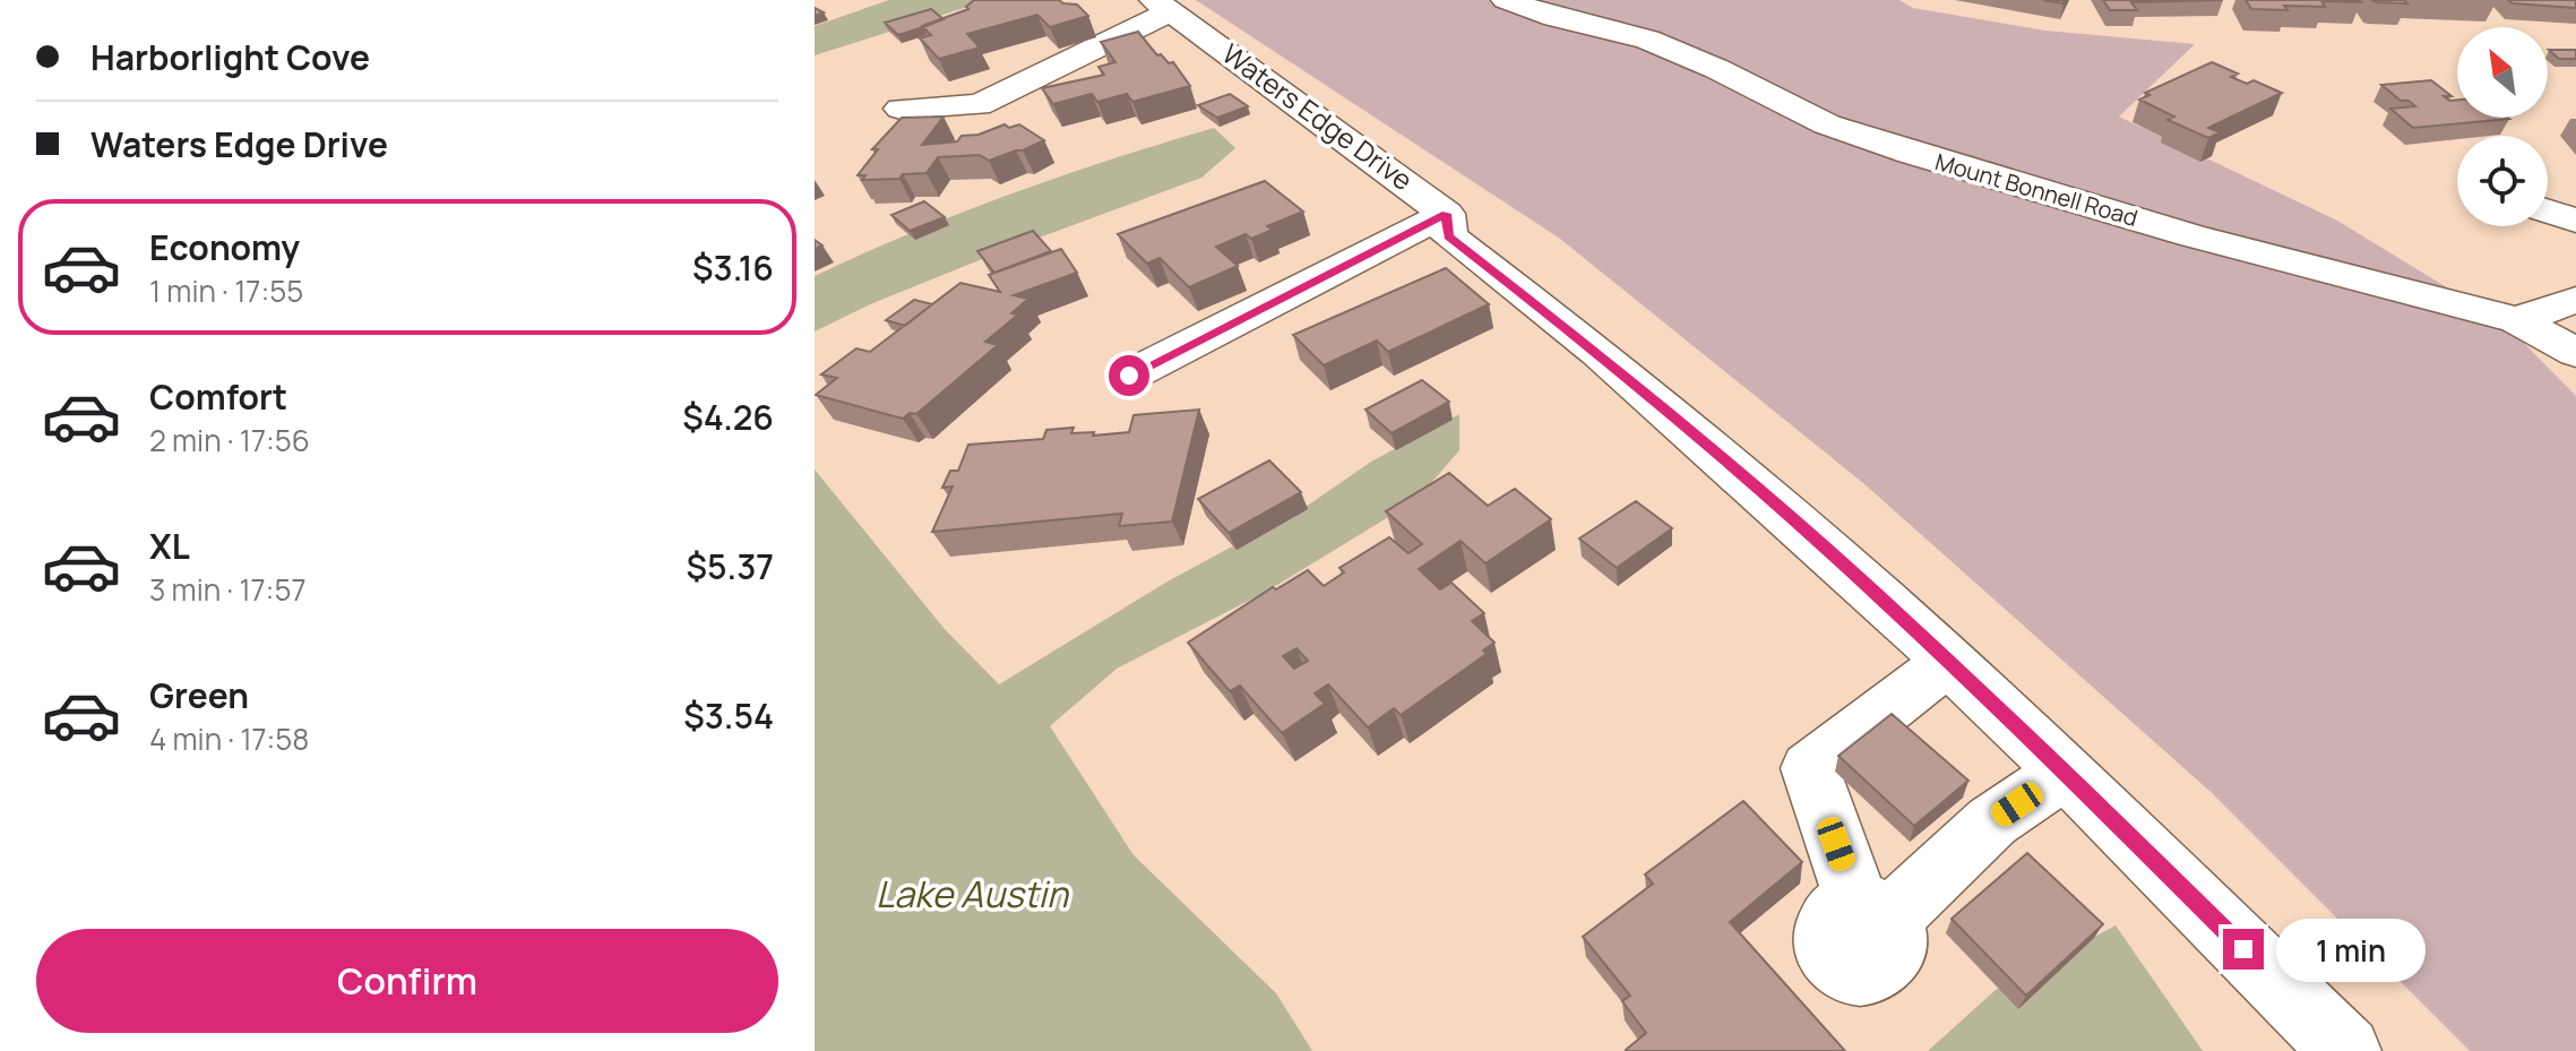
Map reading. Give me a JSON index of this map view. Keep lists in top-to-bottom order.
{
  "streets": {
    "street": ["Waters Edge Drive", "Mount Bonnell Road"]
  },
  "water": ["Lake Austin"],
  "north": "top left",
  "page": {
    "banner": ["Harborlight Cove", "Waters Edge Drive"],
    "list": [
      {
        "name": "Economy",
        "note": "1 min · 17:55",
        "value": "$3.16"
      },
      {
        "name": "Comfort",
        "note": "2 min · 17:56",
        "value": "$4.26"
      },
      {
        "name": "XL",
        "note": "3 min · 17:57",
        "value": "$5.37"
      },
      {
        "name": "Green",
        "note": "4 min · 17:58",
        "value": "$3.54"
      }
    ],
    "buttons": "Confirm",
    "bubble": "1 min"
  }
}
